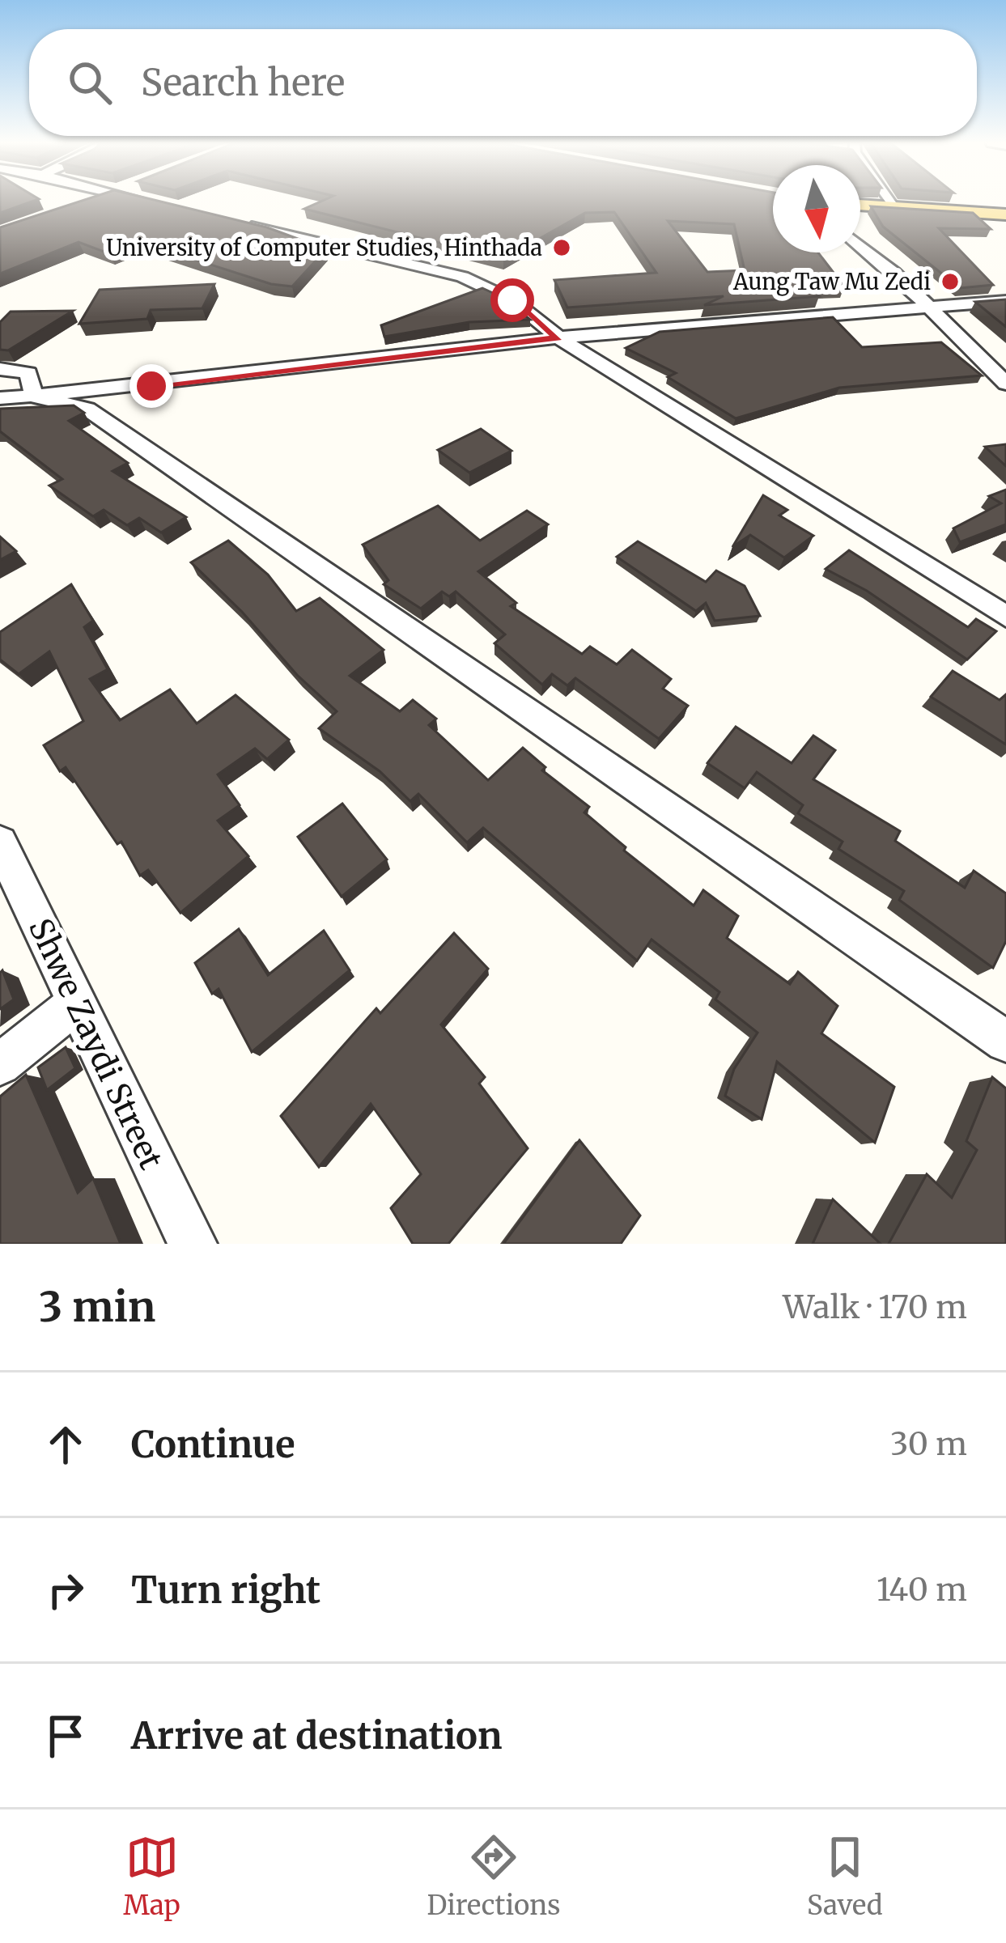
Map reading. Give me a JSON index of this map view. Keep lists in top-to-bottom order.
{
  "streets": {
    "street": ["Shwe Zaydi Street"]
  },
  "places": ["University of Computer Studies, Hinthada", "Aung Taw Mu Zedi"],
  "north": "bottom",
  "page": {
    "search": "Search here",
    "heading": ["3 min", "Walk · 170 m"],
    "list": [
      ["Continue", "30 m"],
      ["Turn right", "140 m"],
      "Arrive at destination"
    ],
    "nav": ["Map", "Directions", "Saved"]
  }
}
